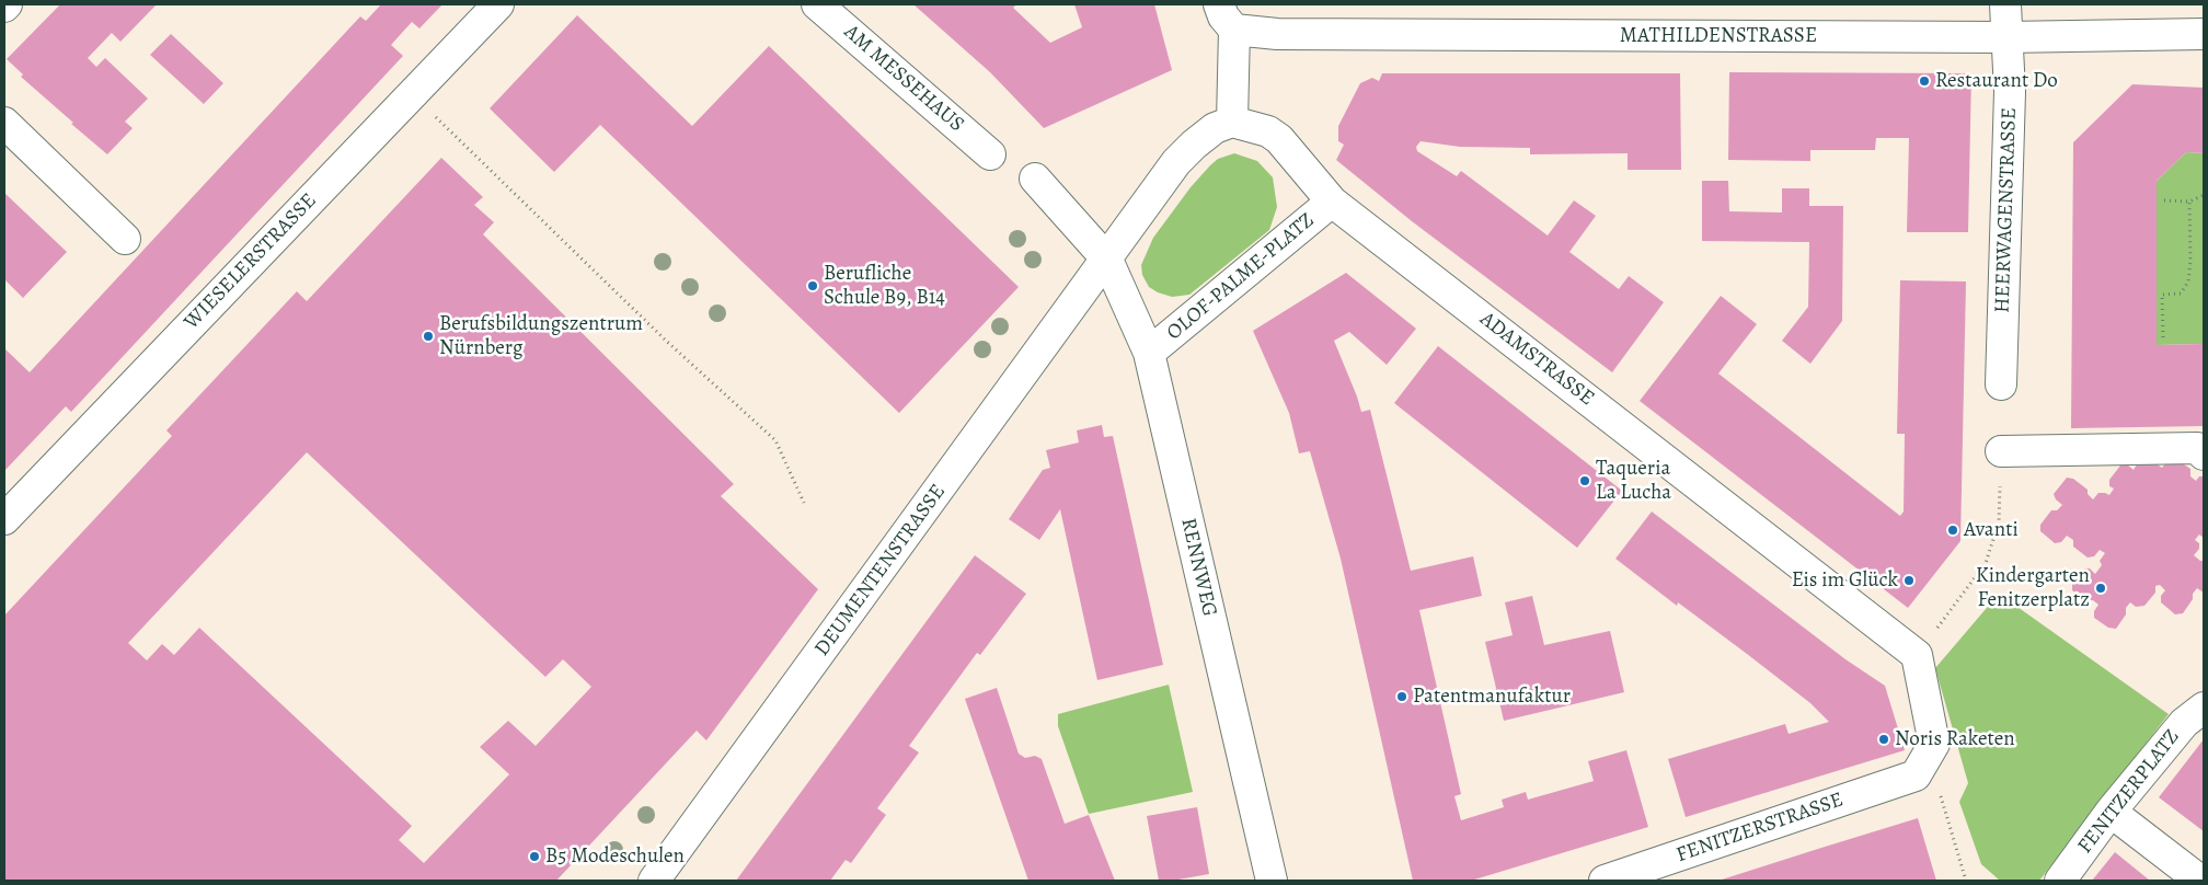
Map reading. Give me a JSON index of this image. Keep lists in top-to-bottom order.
{
  "streets": {
    "street": [
      "MATHILDENSTRASSE",
      "AM MESSEHAUS",
      "HEERWAGENSTRASSE",
      "WIESELERSTRASSE",
      "OLOF-PALME-PLATZ",
      "ADAMSTRASSE",
      "RENNWEG",
      "DEUMENTENSTRASSE",
      "FENITZERPLATZ",
      "FENITZERSTRASSE"
    ]
  },
  "crossings": [
    ["MATHILDENSTRASSE", "HEERWAGENSTRASSE"],
    ["OLOF-PALME-PLATZ", "ADAMSTRASSE"],
    ["OLOF-PALME-PLATZ", "RENNWEG"],
    ["RENNWEG", "DEUMENTENSTRASSE"]
  ],
  "places": [
    "Restaurant Do",
    "Berufliche Schule B9, B14",
    "Berufsbildungszentrum Nürnberg",
    "Taqueria La Lucha",
    "Avanti",
    "Eis im Glück",
    "Kindergarten Fenitzerplatz",
    "Patentmanufaktur",
    "Noris Raketen",
    "B5 Modeschulen"
  ]
}
